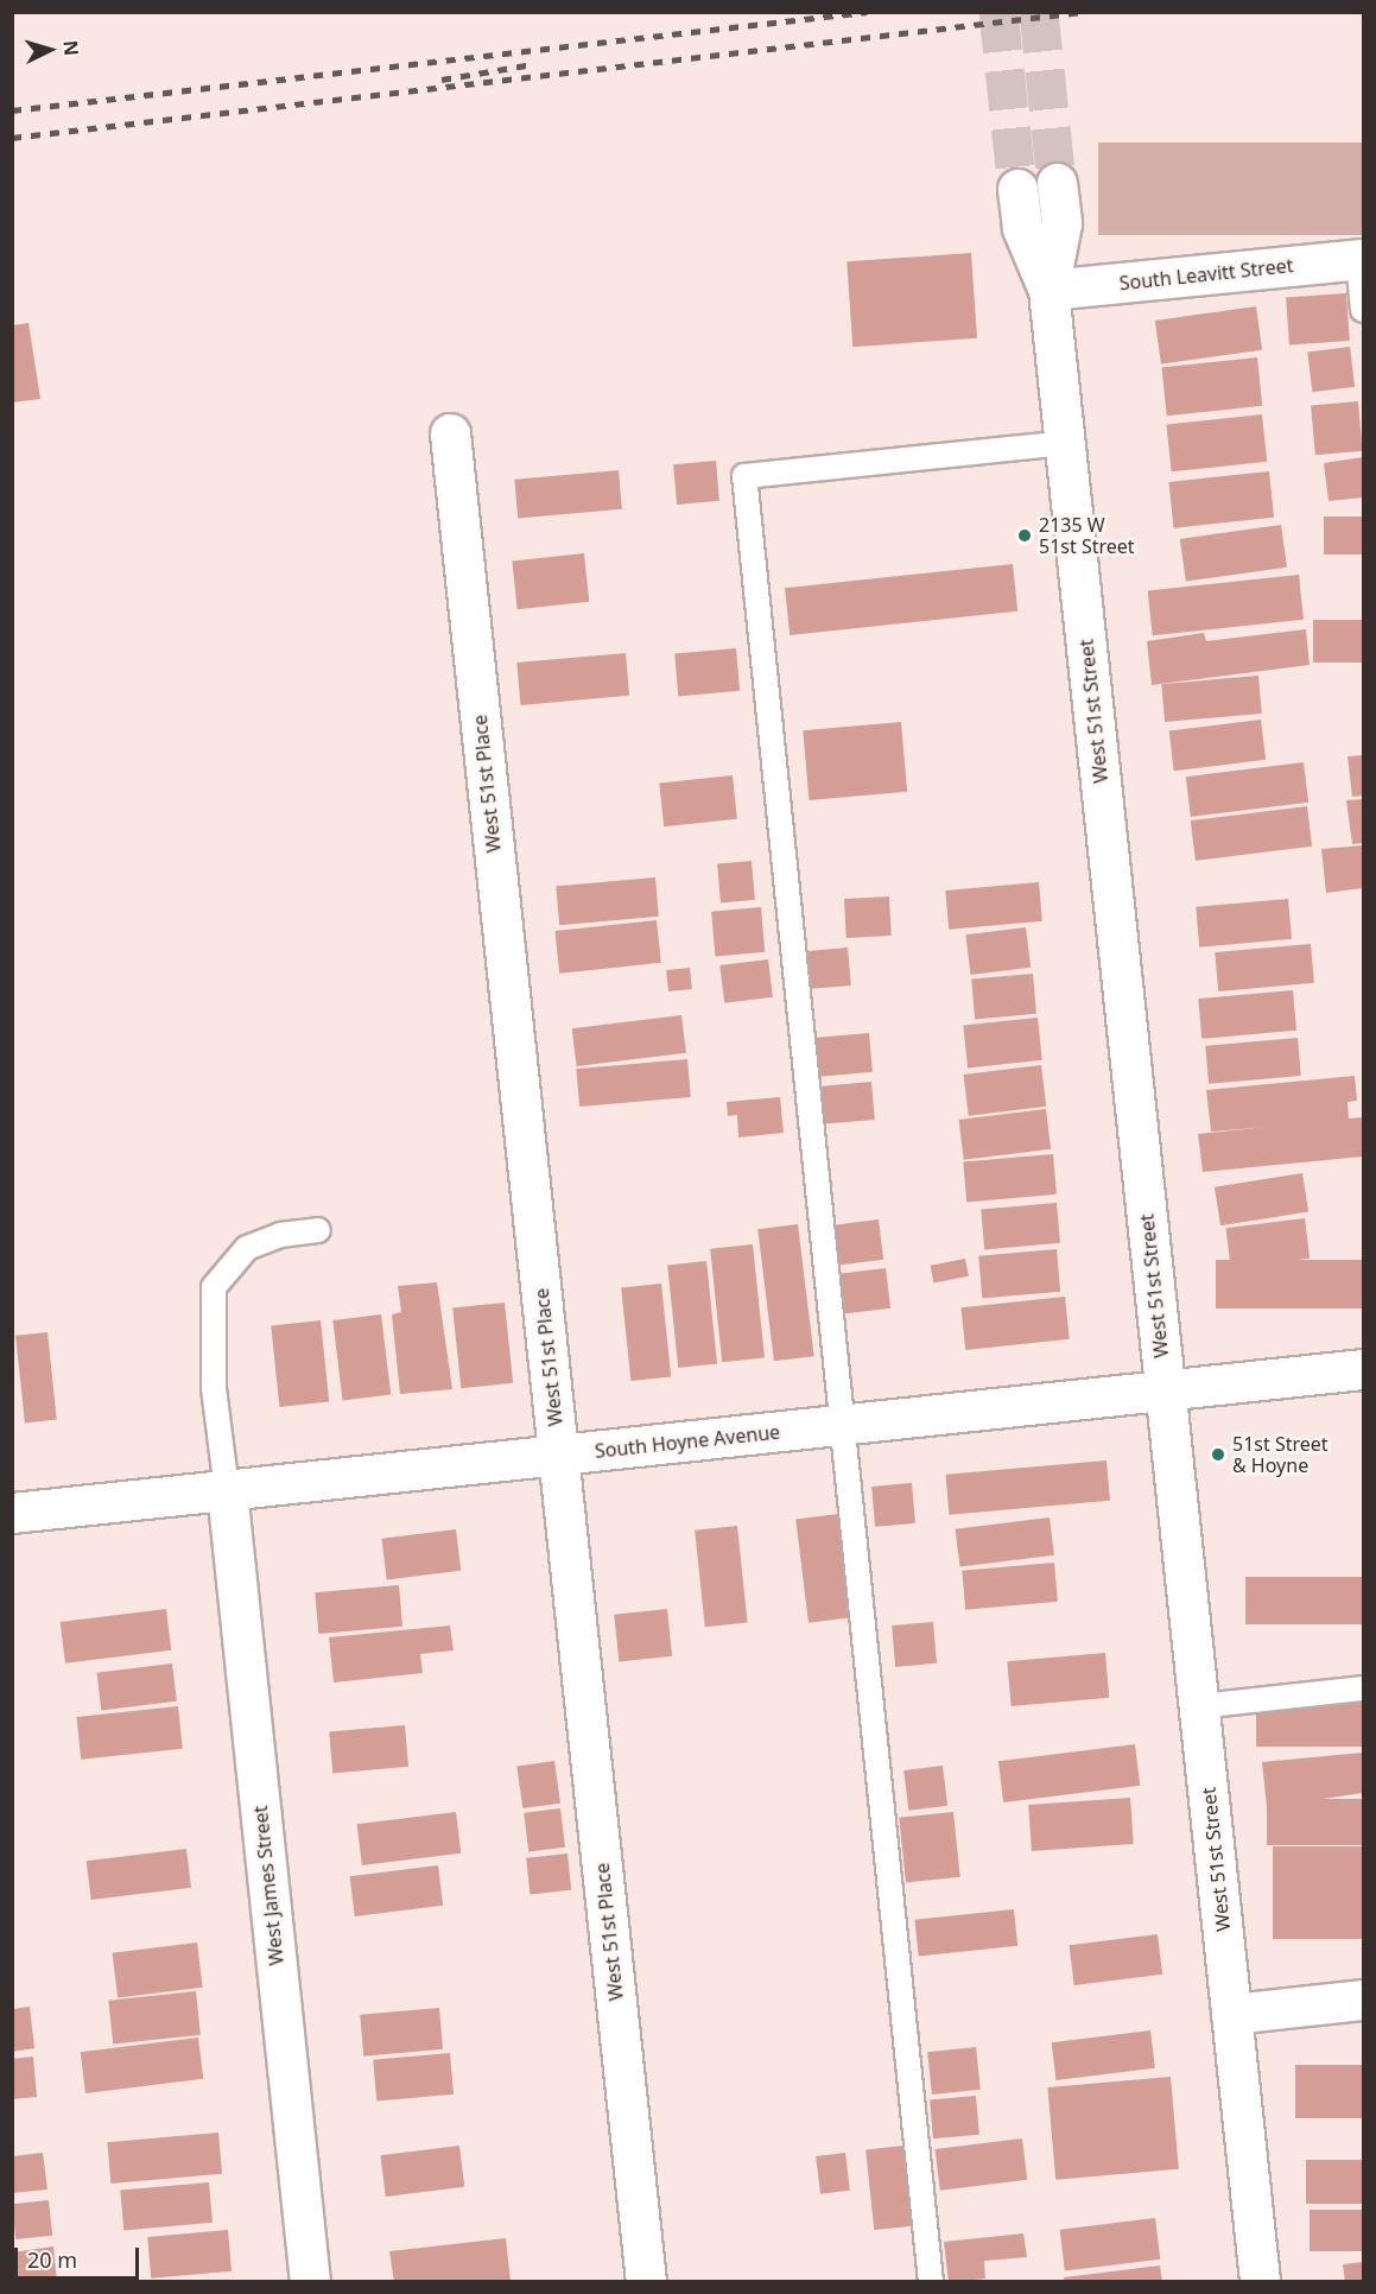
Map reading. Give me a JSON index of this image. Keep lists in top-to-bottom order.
{
  "streets": {
    "street": [
      "South Leavitt Street",
      "West 51st Street",
      "West 51st Place",
      "South Hoyne Avenue",
      "West James Street"
    ]
  },
  "crossings": [
    ["South Leavitt Street", "West 51st Street"],
    ["West 51st Street", "South Hoyne Avenue"],
    ["West 51st Place", "South Hoyne Avenue"],
    ["South Hoyne Avenue", "West James Street"]
  ],
  "places": ["2135 W 51st Street", "51st Street & Hoyne"],
  "scale_bar": "20 m",
  "north": "right"
}
